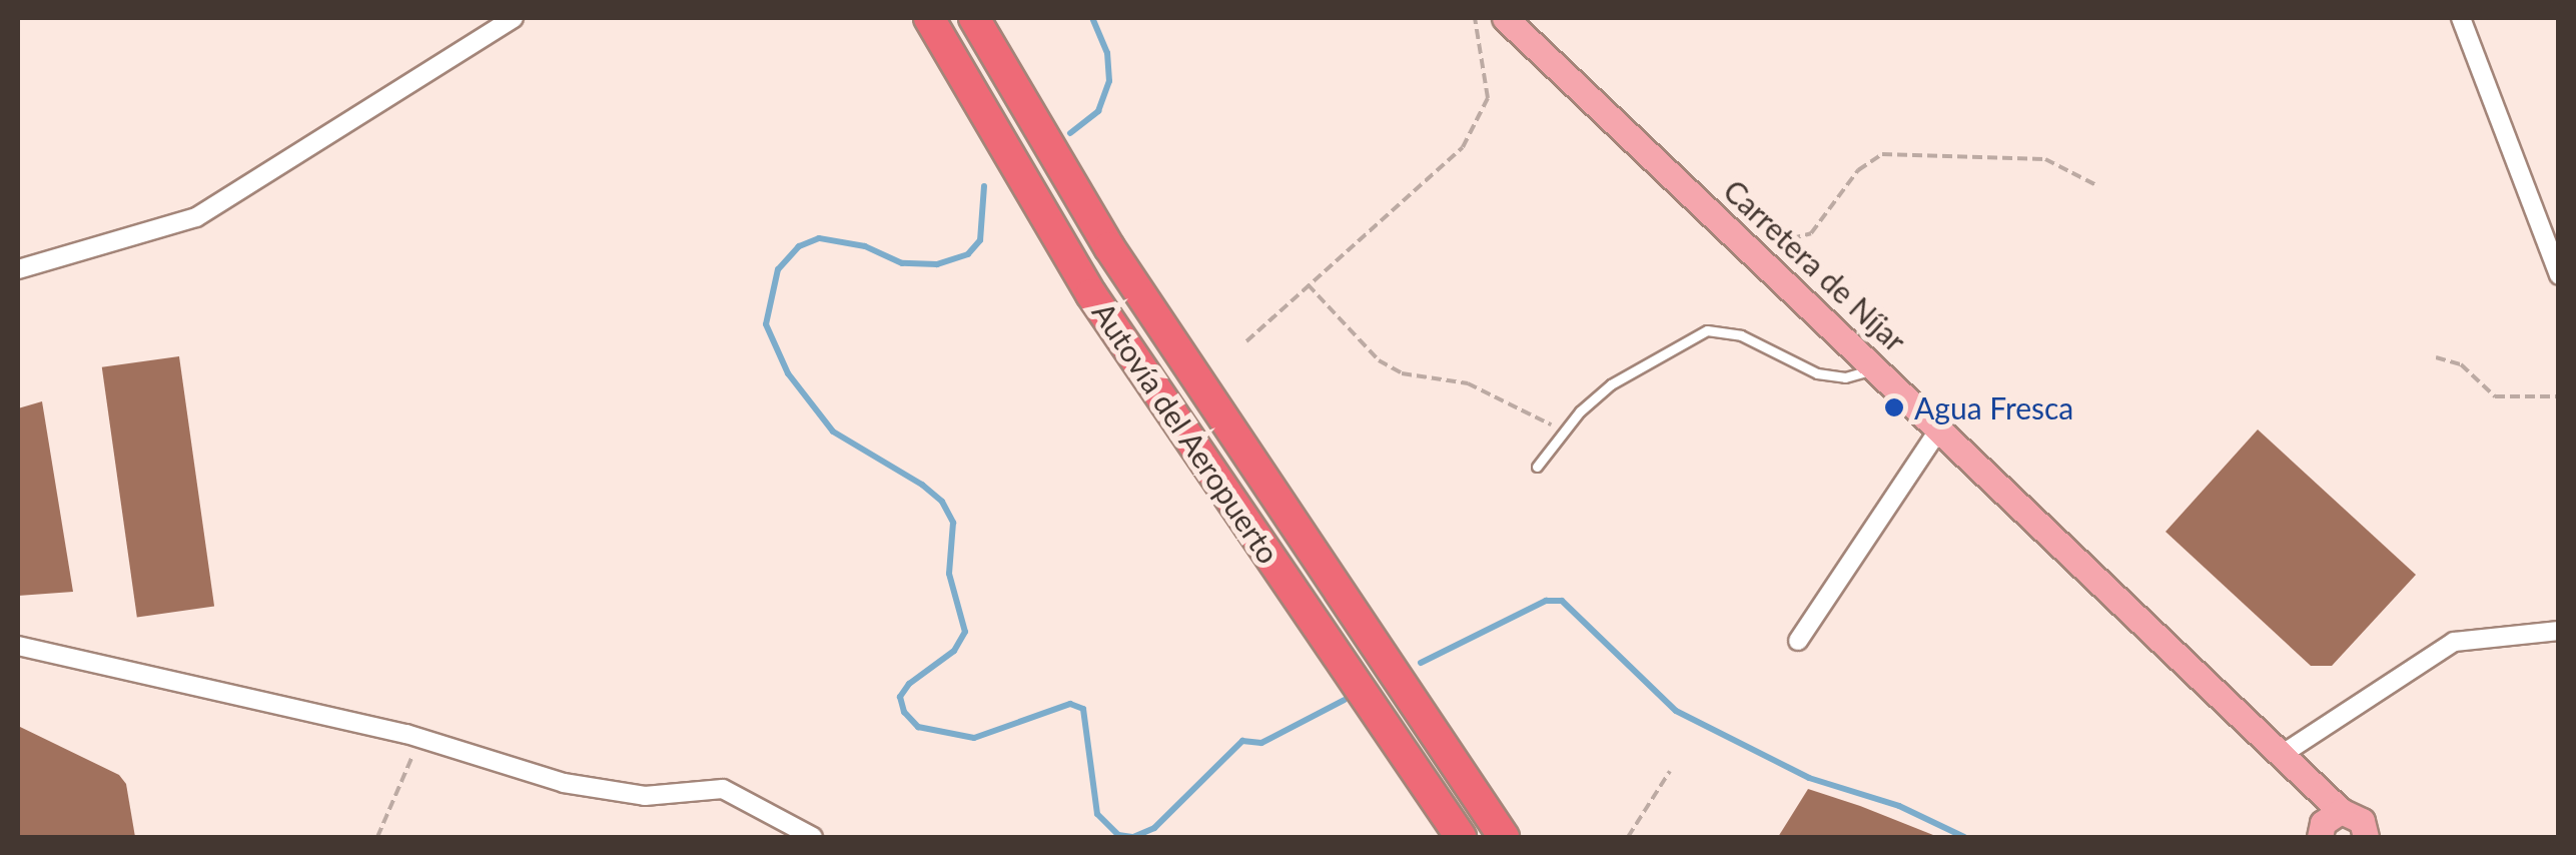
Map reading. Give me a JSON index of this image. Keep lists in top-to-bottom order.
{
  "streets": {
    "highway": ["Autovía del Aeropuerto"],
    "main road": ["Carretera de Níjar"]
  },
  "places": ["Agua Fresca"]
}
